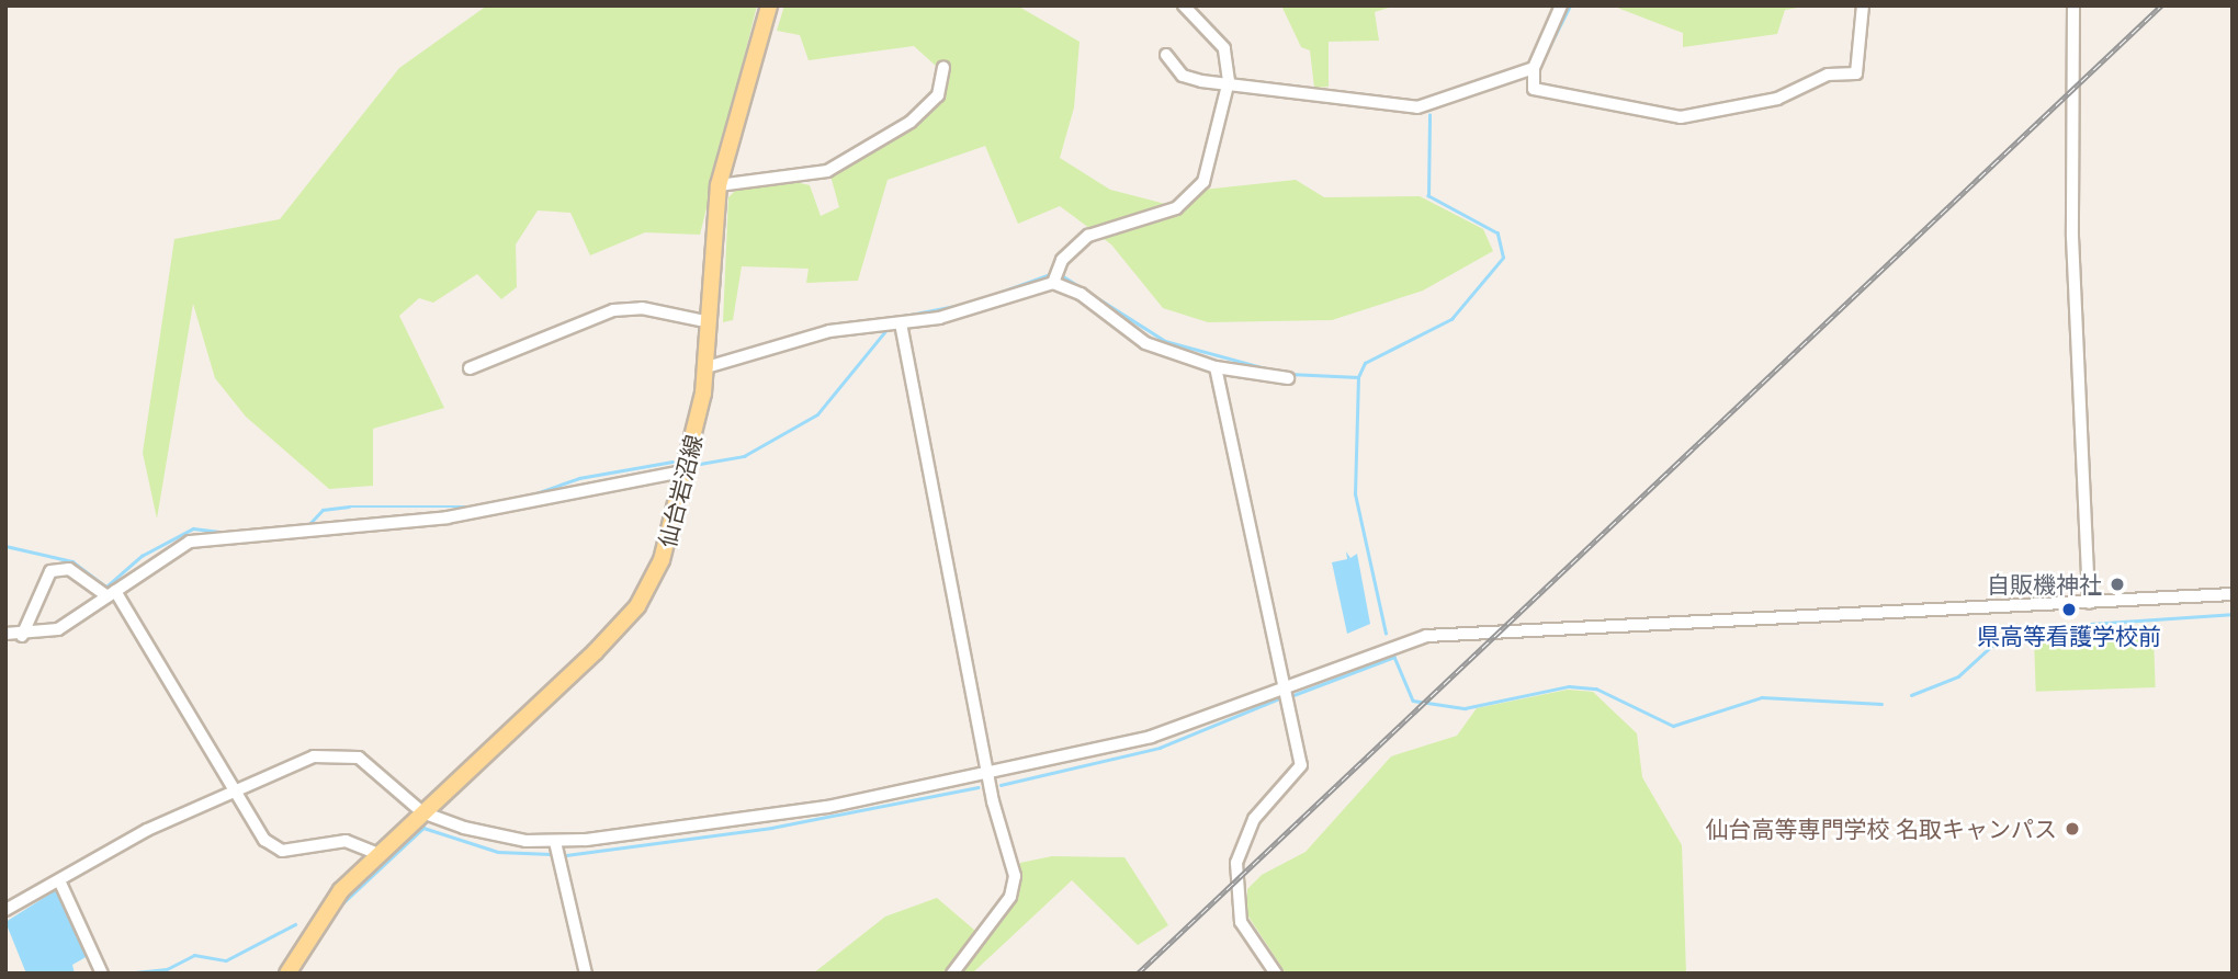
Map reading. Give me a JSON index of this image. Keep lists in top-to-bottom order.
{
  "streets": {
    "main road": ["仙台岩沼線"]
  },
  "places": ["自販機神社", "県高等看護学校前", "仙台高等専門学校 名取キャンパス"]
}
